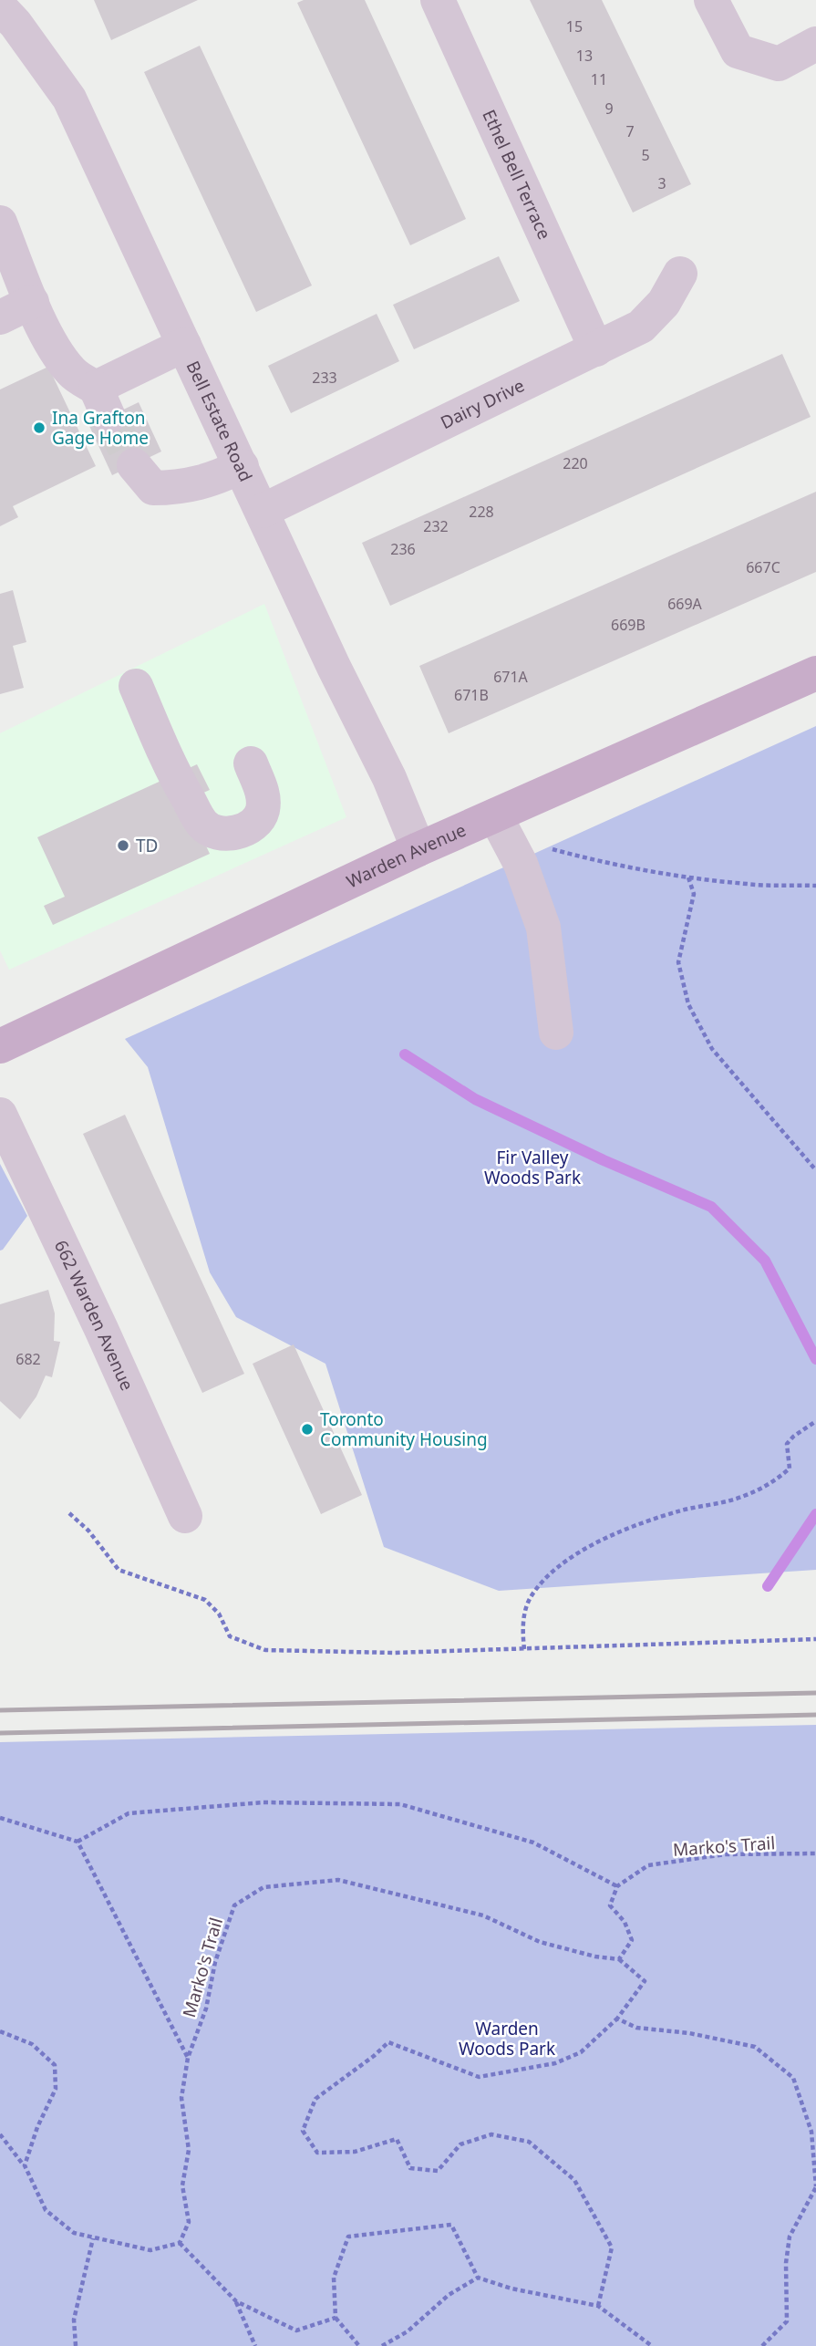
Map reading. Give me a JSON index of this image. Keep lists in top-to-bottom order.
{
  "streets": {
    "main road": ["Warden Avenue"],
    "street": [
      "Ethel Bell Terrace",
      "Dairy Drive",
      "Bell Estate Road",
      "662 Warden Avenue"
    ],
    "path": ["Marko's Trail"]
  },
  "crossings": [
    ["Ethel Bell Terrace", "Dairy Drive"],
    ["Dairy Drive", "Bell Estate Road"],
    ["Bell Estate Road", "Warden Avenue"]
  ],
  "parks": ["Fir Valley Woods Park", "Warden Woods Park"],
  "places": ["Ina Grafton Gage Home", "TD", "Toronto Community Housing"],
  "house_numbers": [
    "15",
    "13",
    "11",
    "9",
    "7",
    "5",
    "3",
    "233",
    "220",
    "228",
    "232",
    "236",
    "667C",
    "669A",
    "669B",
    "671A",
    "671B",
    "682"
  ]
}
